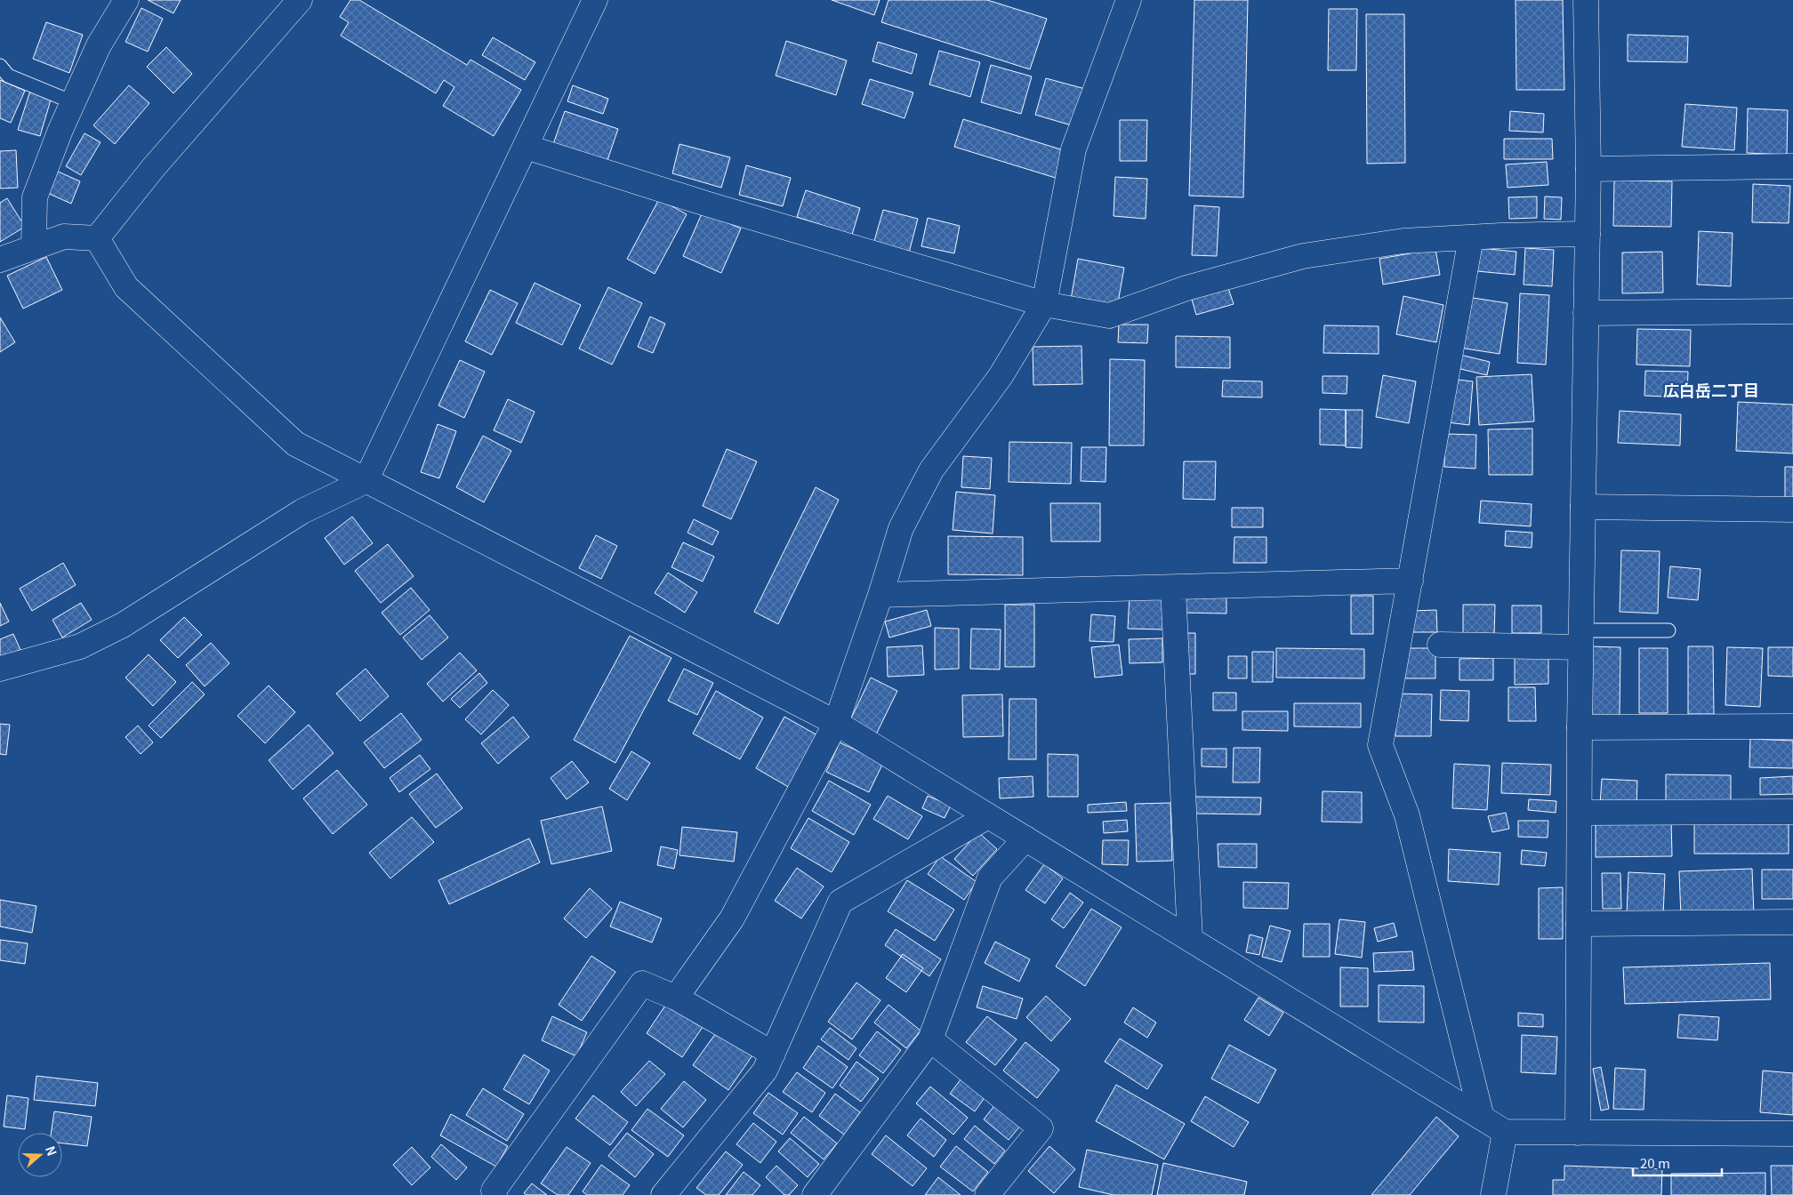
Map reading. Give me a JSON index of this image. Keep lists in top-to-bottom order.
{
  "districts": ["広白岳二丁目"],
  "scale_bar": "20 m",
  "north": "right"
}
